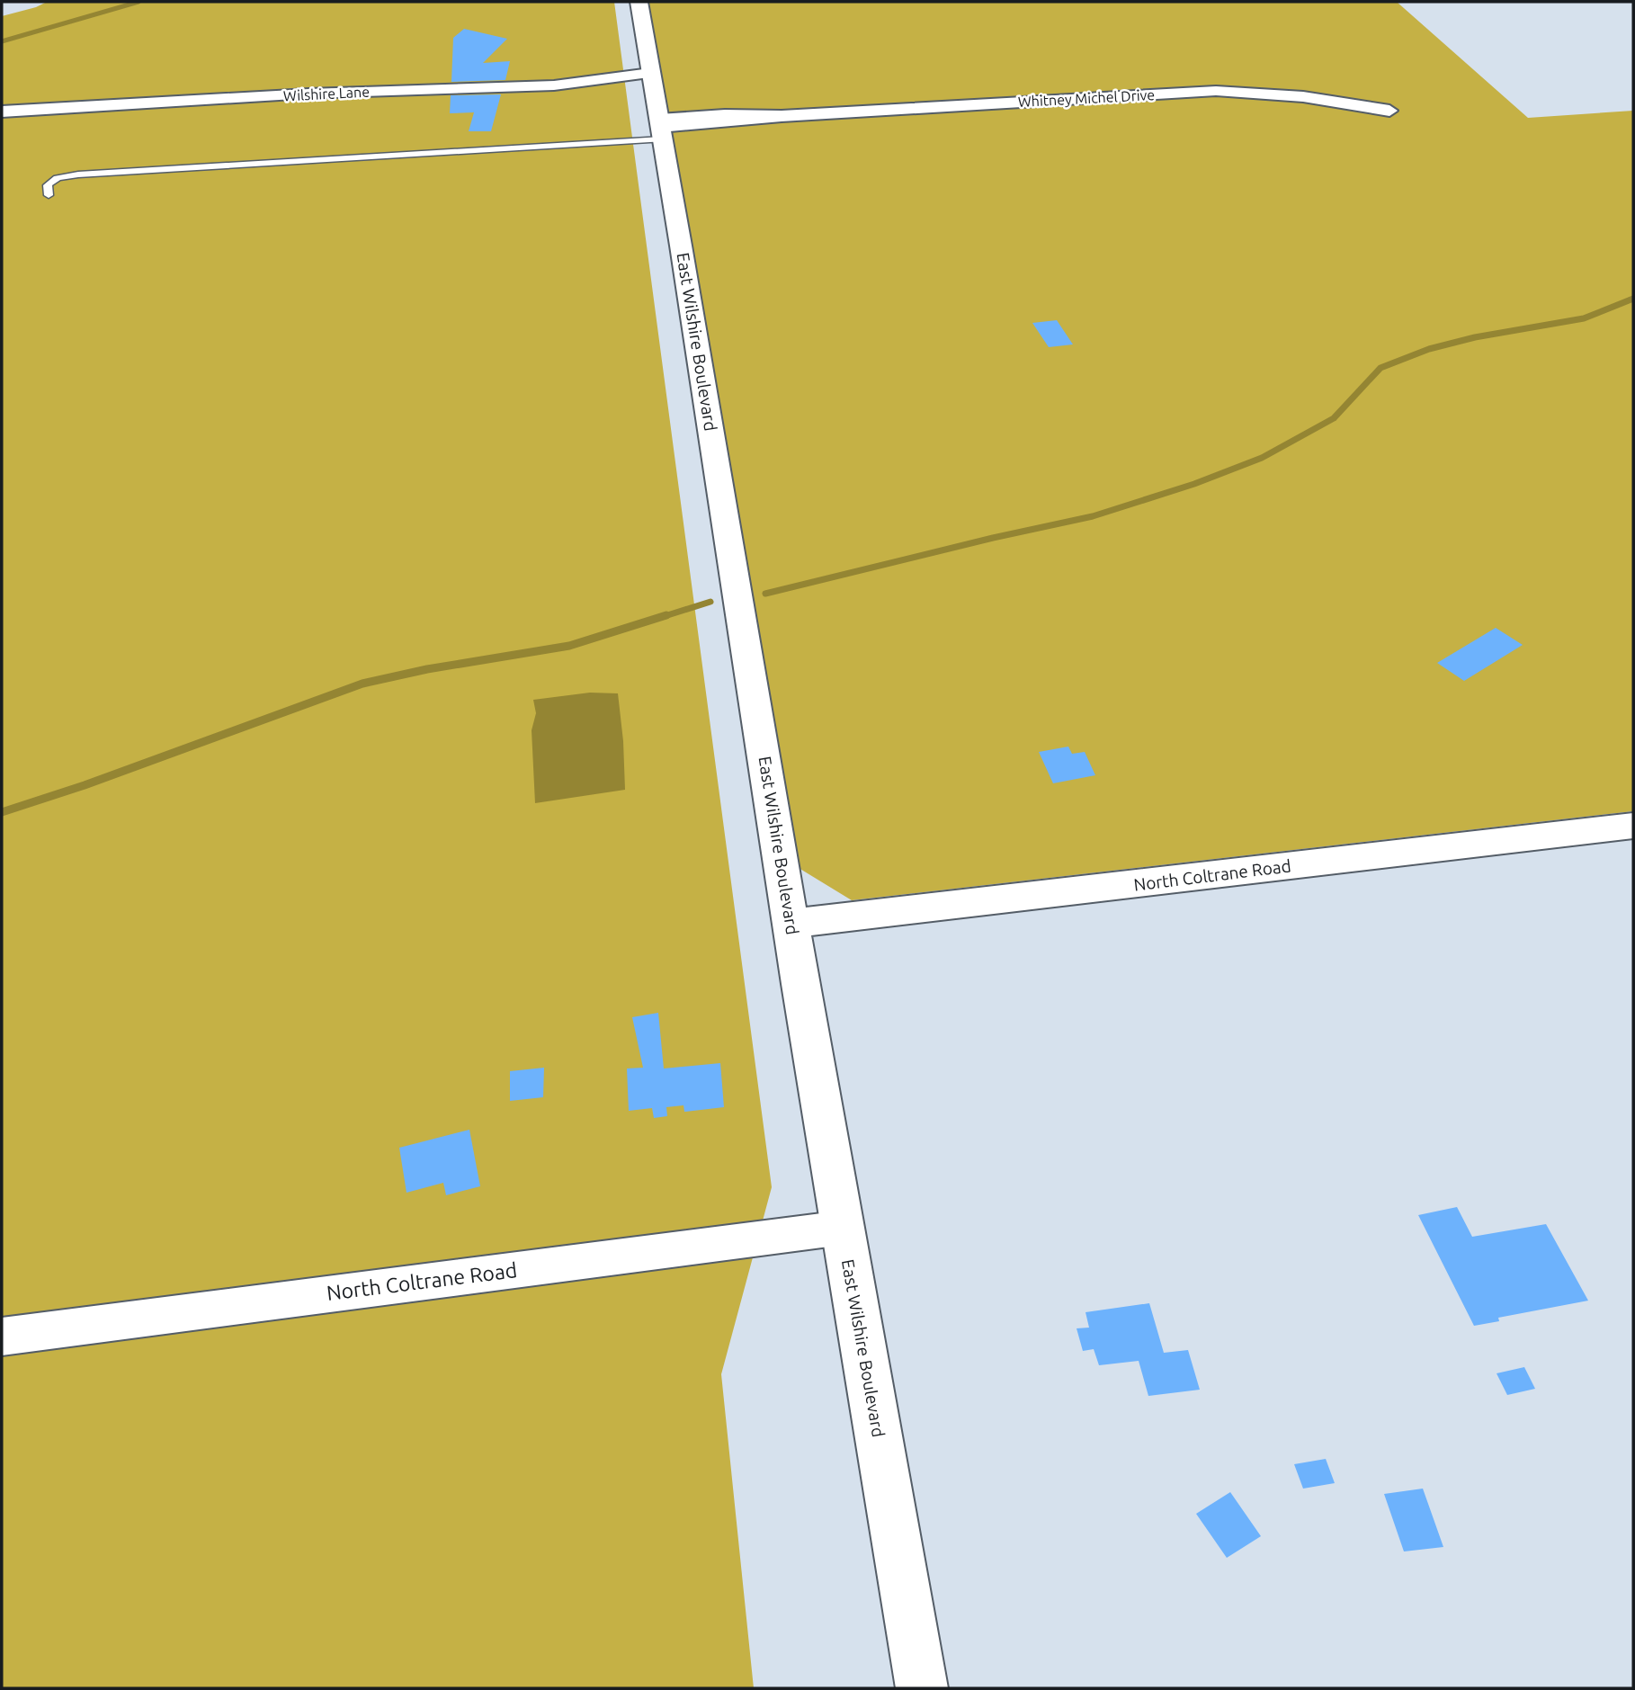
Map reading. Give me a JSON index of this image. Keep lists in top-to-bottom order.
{
  "streets": {
    "street": [
      "Wilshire Lane",
      "Whitney Michel Drive",
      "East Wilshire Boulevard",
      "North Coltrane Road"
    ]
  },
  "crossings": [
    ["Wilshire Lane", "East Wilshire Boulevard"],
    ["Whitney Michel Drive", "East Wilshire Boulevard"],
    ["East Wilshire Boulevard", "North Coltrane Road"]
  ]
}
